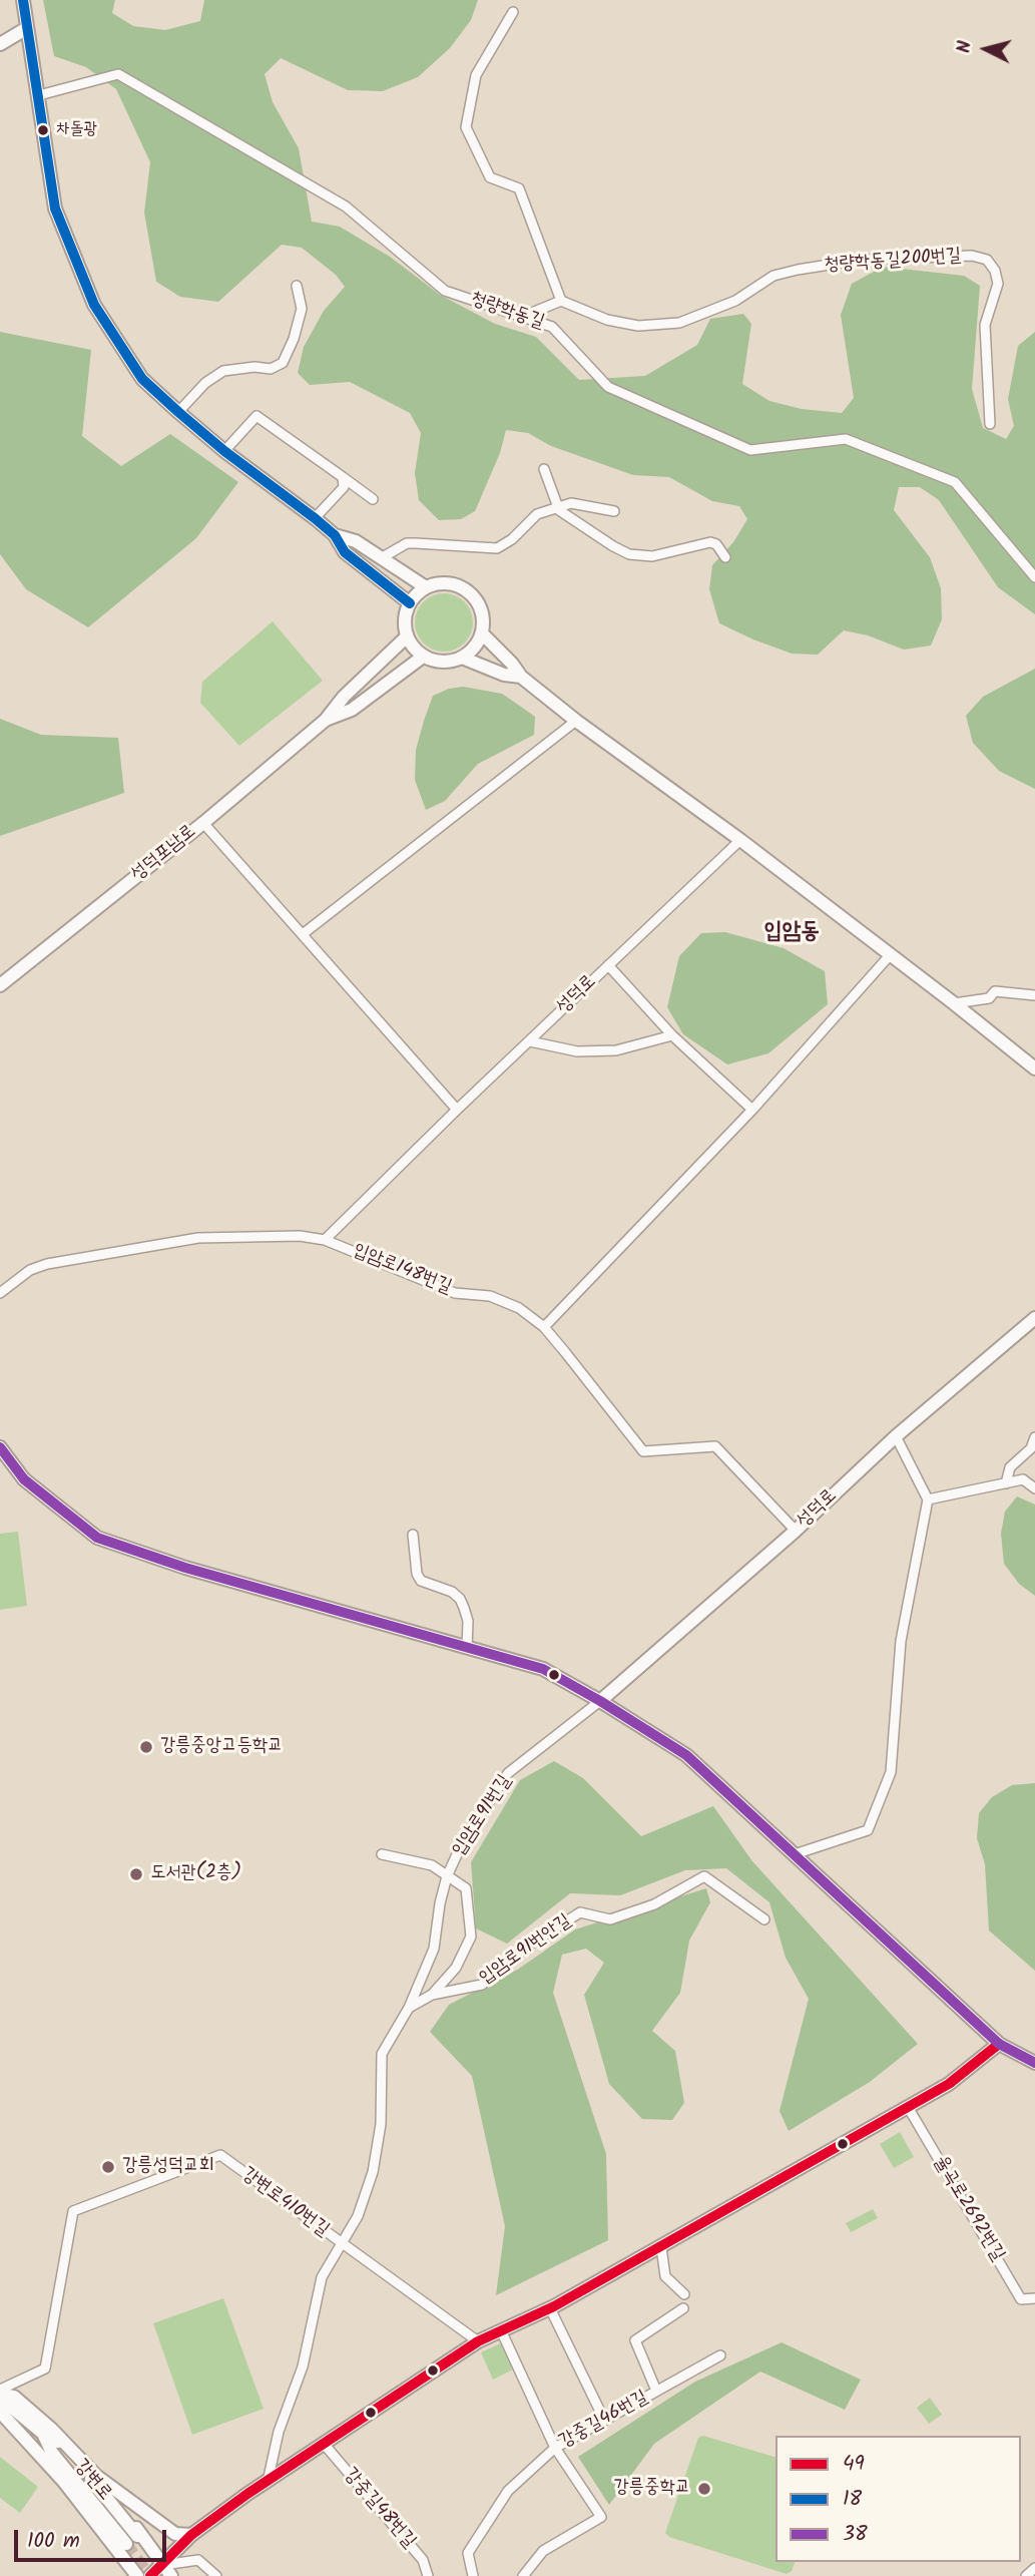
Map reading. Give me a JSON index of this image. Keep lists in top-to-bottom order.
{
  "streets": {
    "street": [
      "청량학동길200번길",
      "청량학동길",
      "성덕포남로",
      "성덕로",
      "입암로148번길",
      "입암로91번길",
      "입암로91번안길",
      "강변로410번길",
      "율곡로2692번길",
      "강중길46번길",
      "강변로",
      "강중길48번길"
    ]
  },
  "crossings": [
    ["성덕로", "입암로148번길"],
    ["성덕로", "입암로91번길"],
    ["입암로91번길", "강변로410번길"],
    ["강변로410번길", "강변로"]
  ],
  "districts": ["입암동"],
  "places": [
    "차돌광",
    "강릉중앙고등학교",
    "도서관(2층)",
    "강릉성덕교회",
    "강릉중학교"
  ],
  "lines": ["transit line 18", "transit line 38", "transit line 49"],
  "legend": ["49", "18", "38"],
  "scale_bar": "100 m",
  "north": "left"
}
